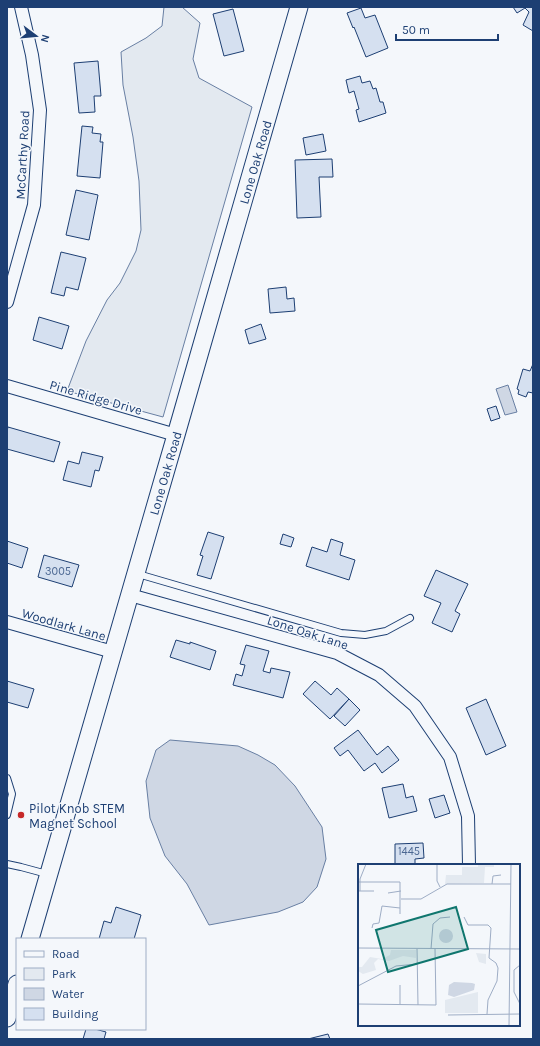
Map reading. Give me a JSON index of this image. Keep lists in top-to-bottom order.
{
  "streets": {
    "main road": ["Lone Oak Road"],
    "street": [
      "McCarthy Road",
      "Pine Ridge Drive",
      "Woodlark Lane",
      "Lone Oak Lane"
    ]
  },
  "crossings": [
    ["Lone Oak Road", "Pine Ridge Drive"],
    ["Lone Oak Road", "Woodlark Lane"],
    ["Lone Oak Road", "Lone Oak Lane"]
  ],
  "places": ["Pilot Knob STEM Magnet School"],
  "house_numbers": ["3005", "1445"],
  "legend": [
    "Road",
    "Park",
    "Water",
    "Building"
  ],
  "scale_bar": "50 m",
  "north": "right"
}
